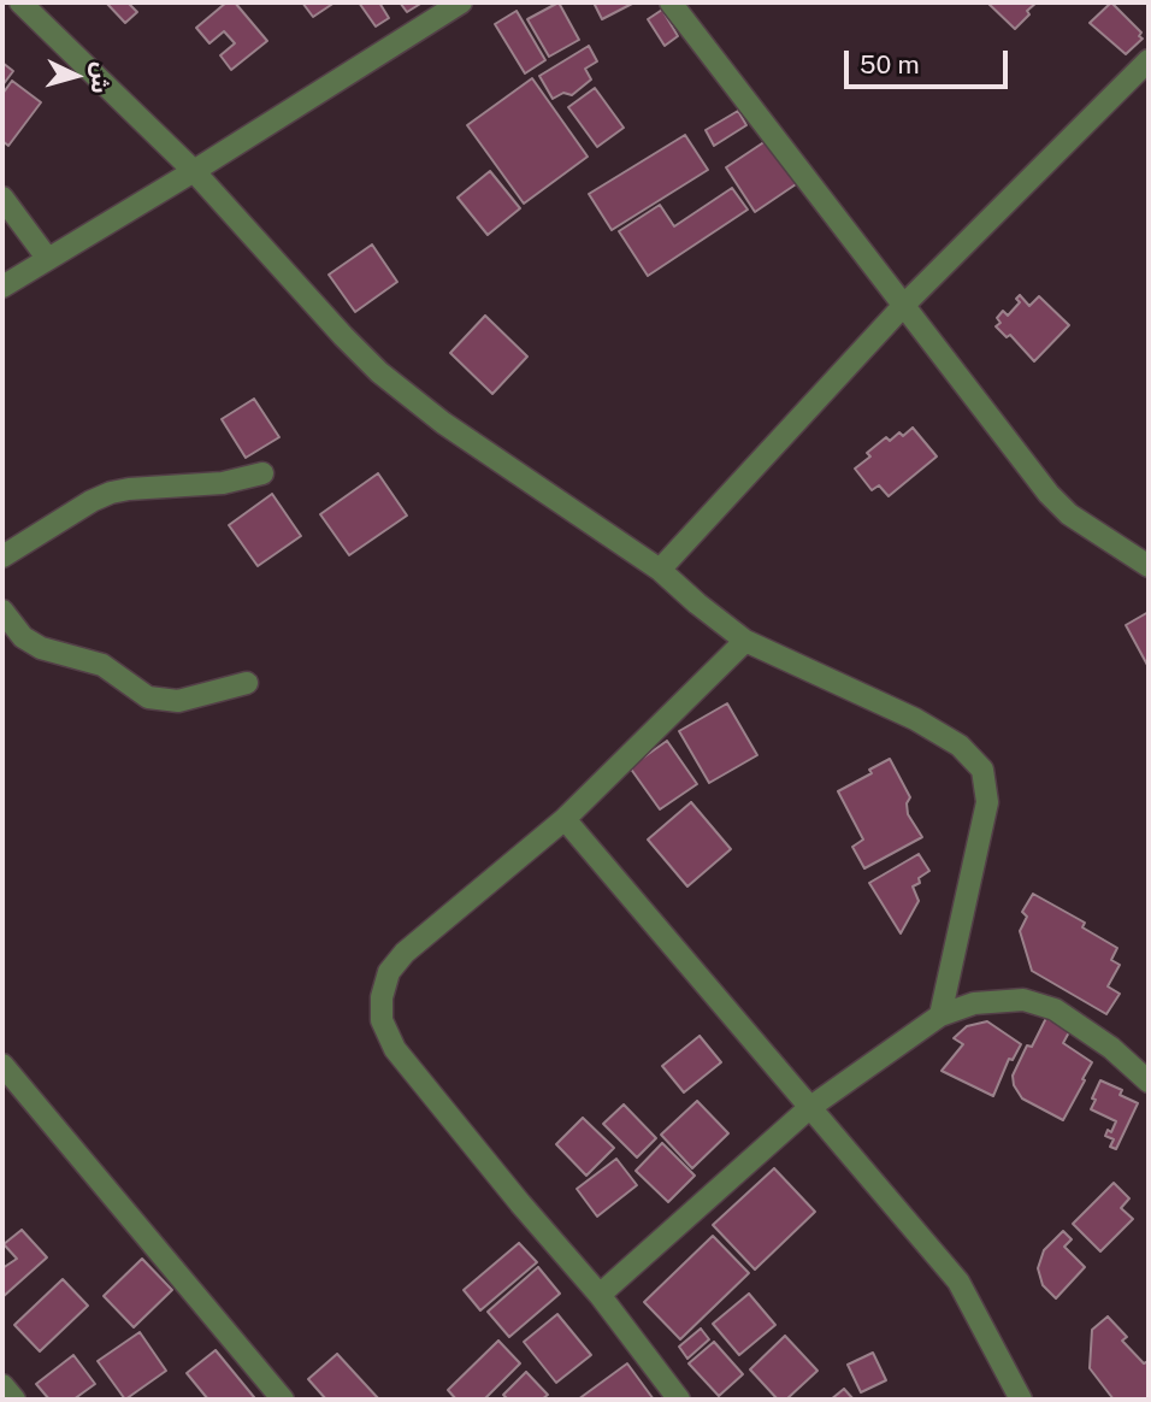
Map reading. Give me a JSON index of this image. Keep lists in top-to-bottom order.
{
  "scale_bar": "50 m",
  "north": "right"
}
